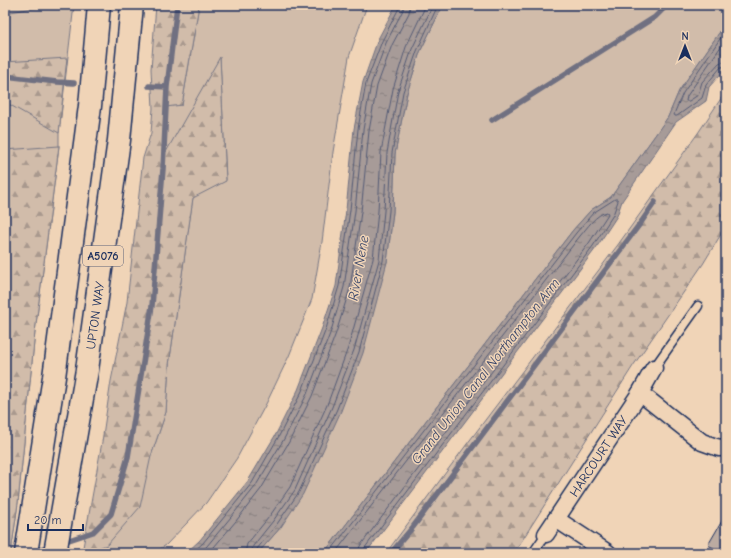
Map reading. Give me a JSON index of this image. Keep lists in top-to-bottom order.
{
  "streets": {
    "highway": ["A5076", "UPTON WAY"],
    "street": ["HARCOURT WAY"]
  },
  "water": ["River Nene", "Grand Union Canal Northampton Arm"],
  "scale_bar": "20 m",
  "north": "top"
}
